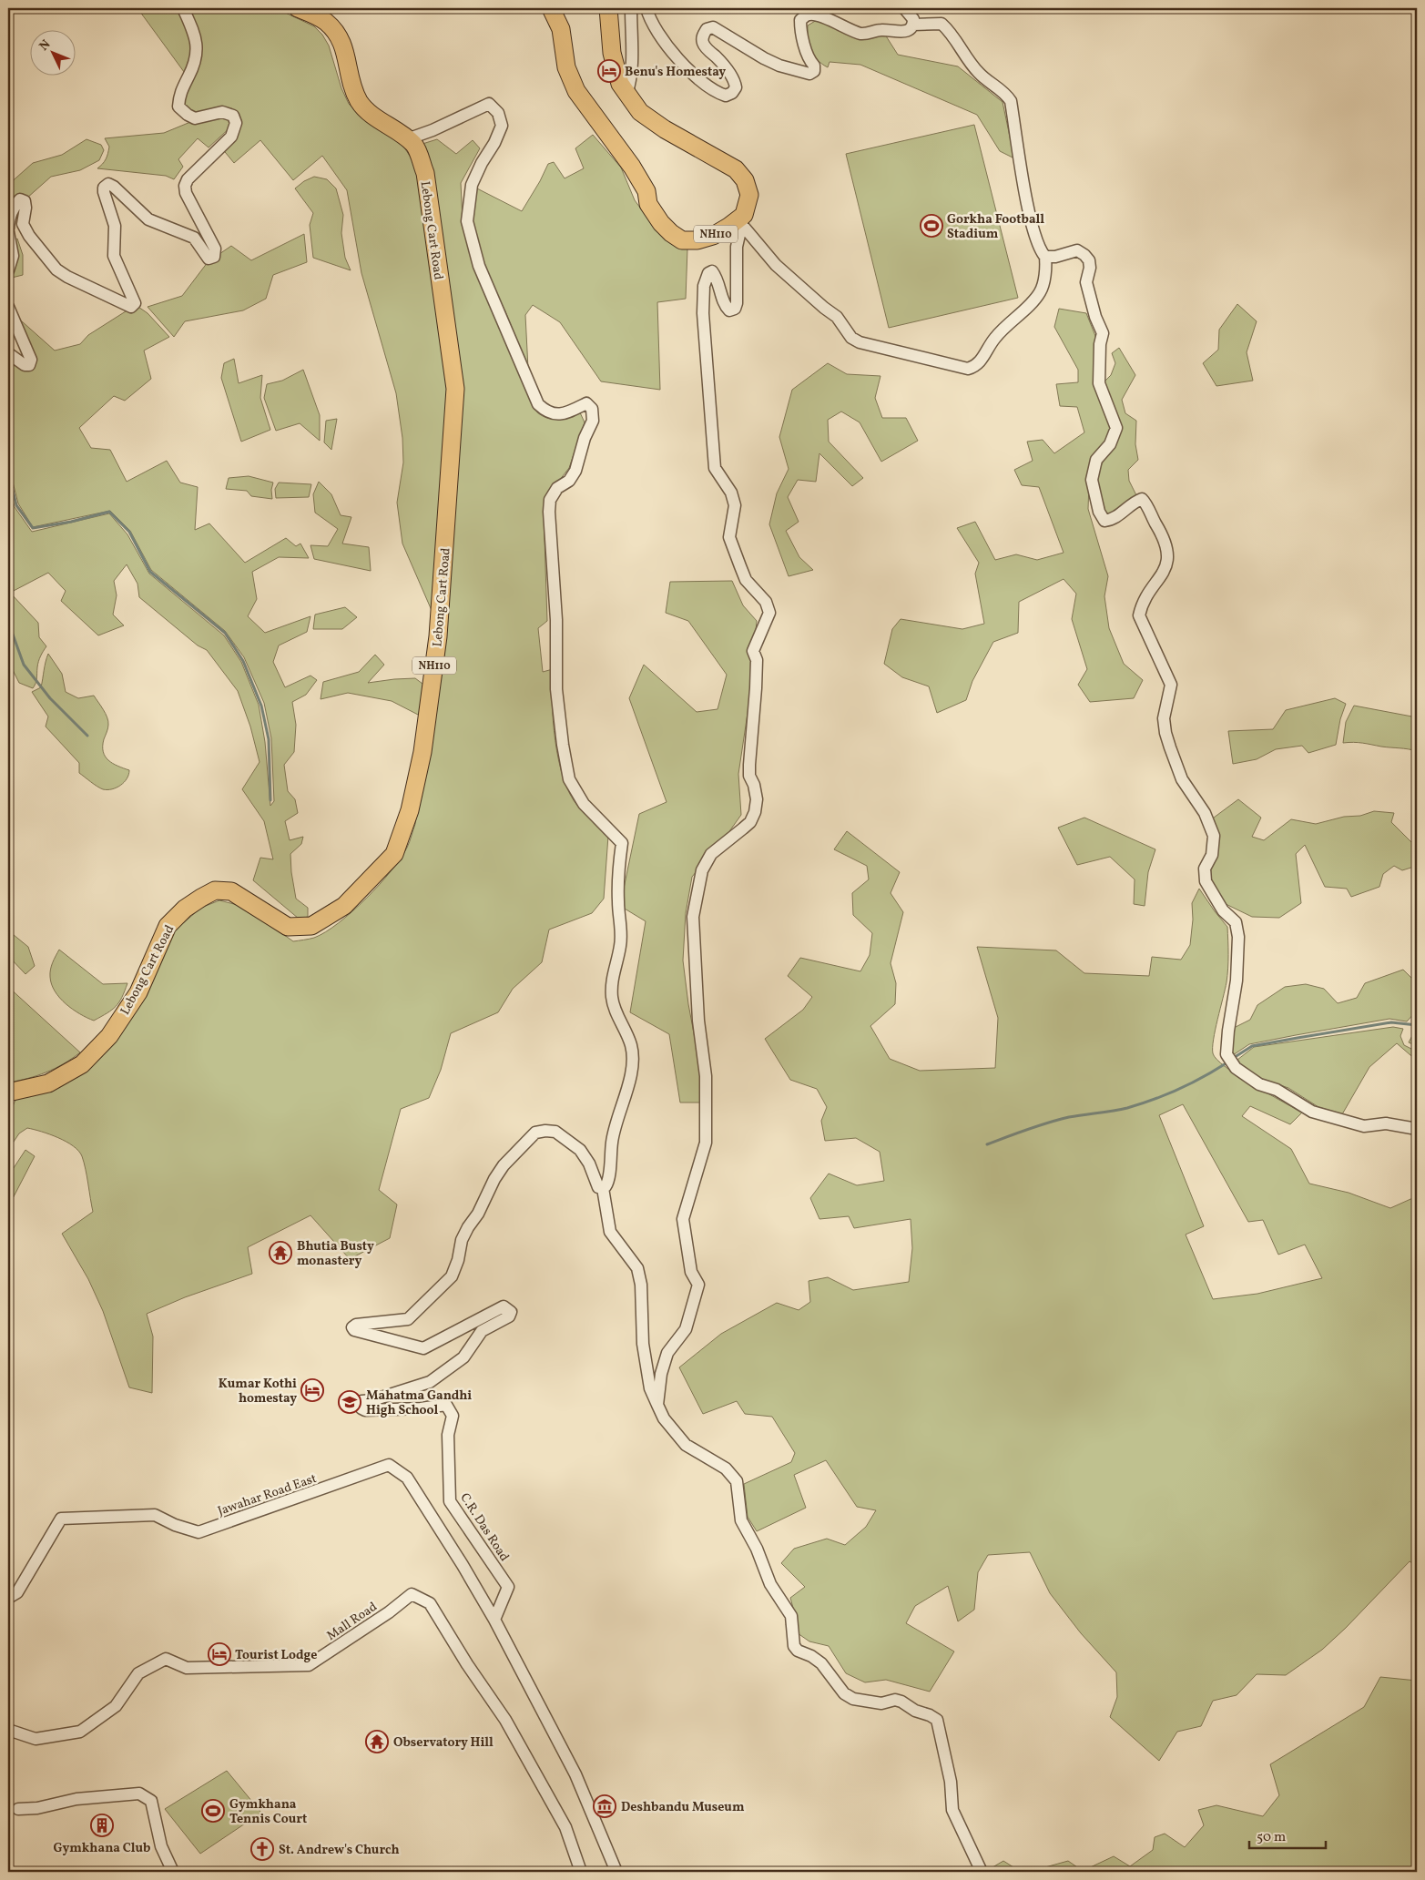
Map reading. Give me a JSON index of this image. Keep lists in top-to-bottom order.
{
  "streets": {
    "highway": ["Lebong Cart Road", "NH110"],
    "street": ["Jawahar Road East", "C.R. Das Road", "Mall Road"]
  },
  "crossings": [
    ["Jawahar Road East", "C.R. Das Road"]
  ],
  "places": {
    "hotel": ["Benu's Homestay", "Kumar Kothi homestay", "Tourist Lodge"],
    "sports": ["Gorkha Football Stadium", "Gymkhana Tennis Court"],
    "temple": ["Bhutia Busty monastery", "Observatory Hill"],
    "school or university": ["Mahatma Gandhi High School"],
    "museum": ["Deshbandu Museum"],
    "building": ["Gymkhana Club"],
    "church": ["St. Andrew's Church"]
  },
  "scale_bar": "50 m",
  "north": "top left"
}
